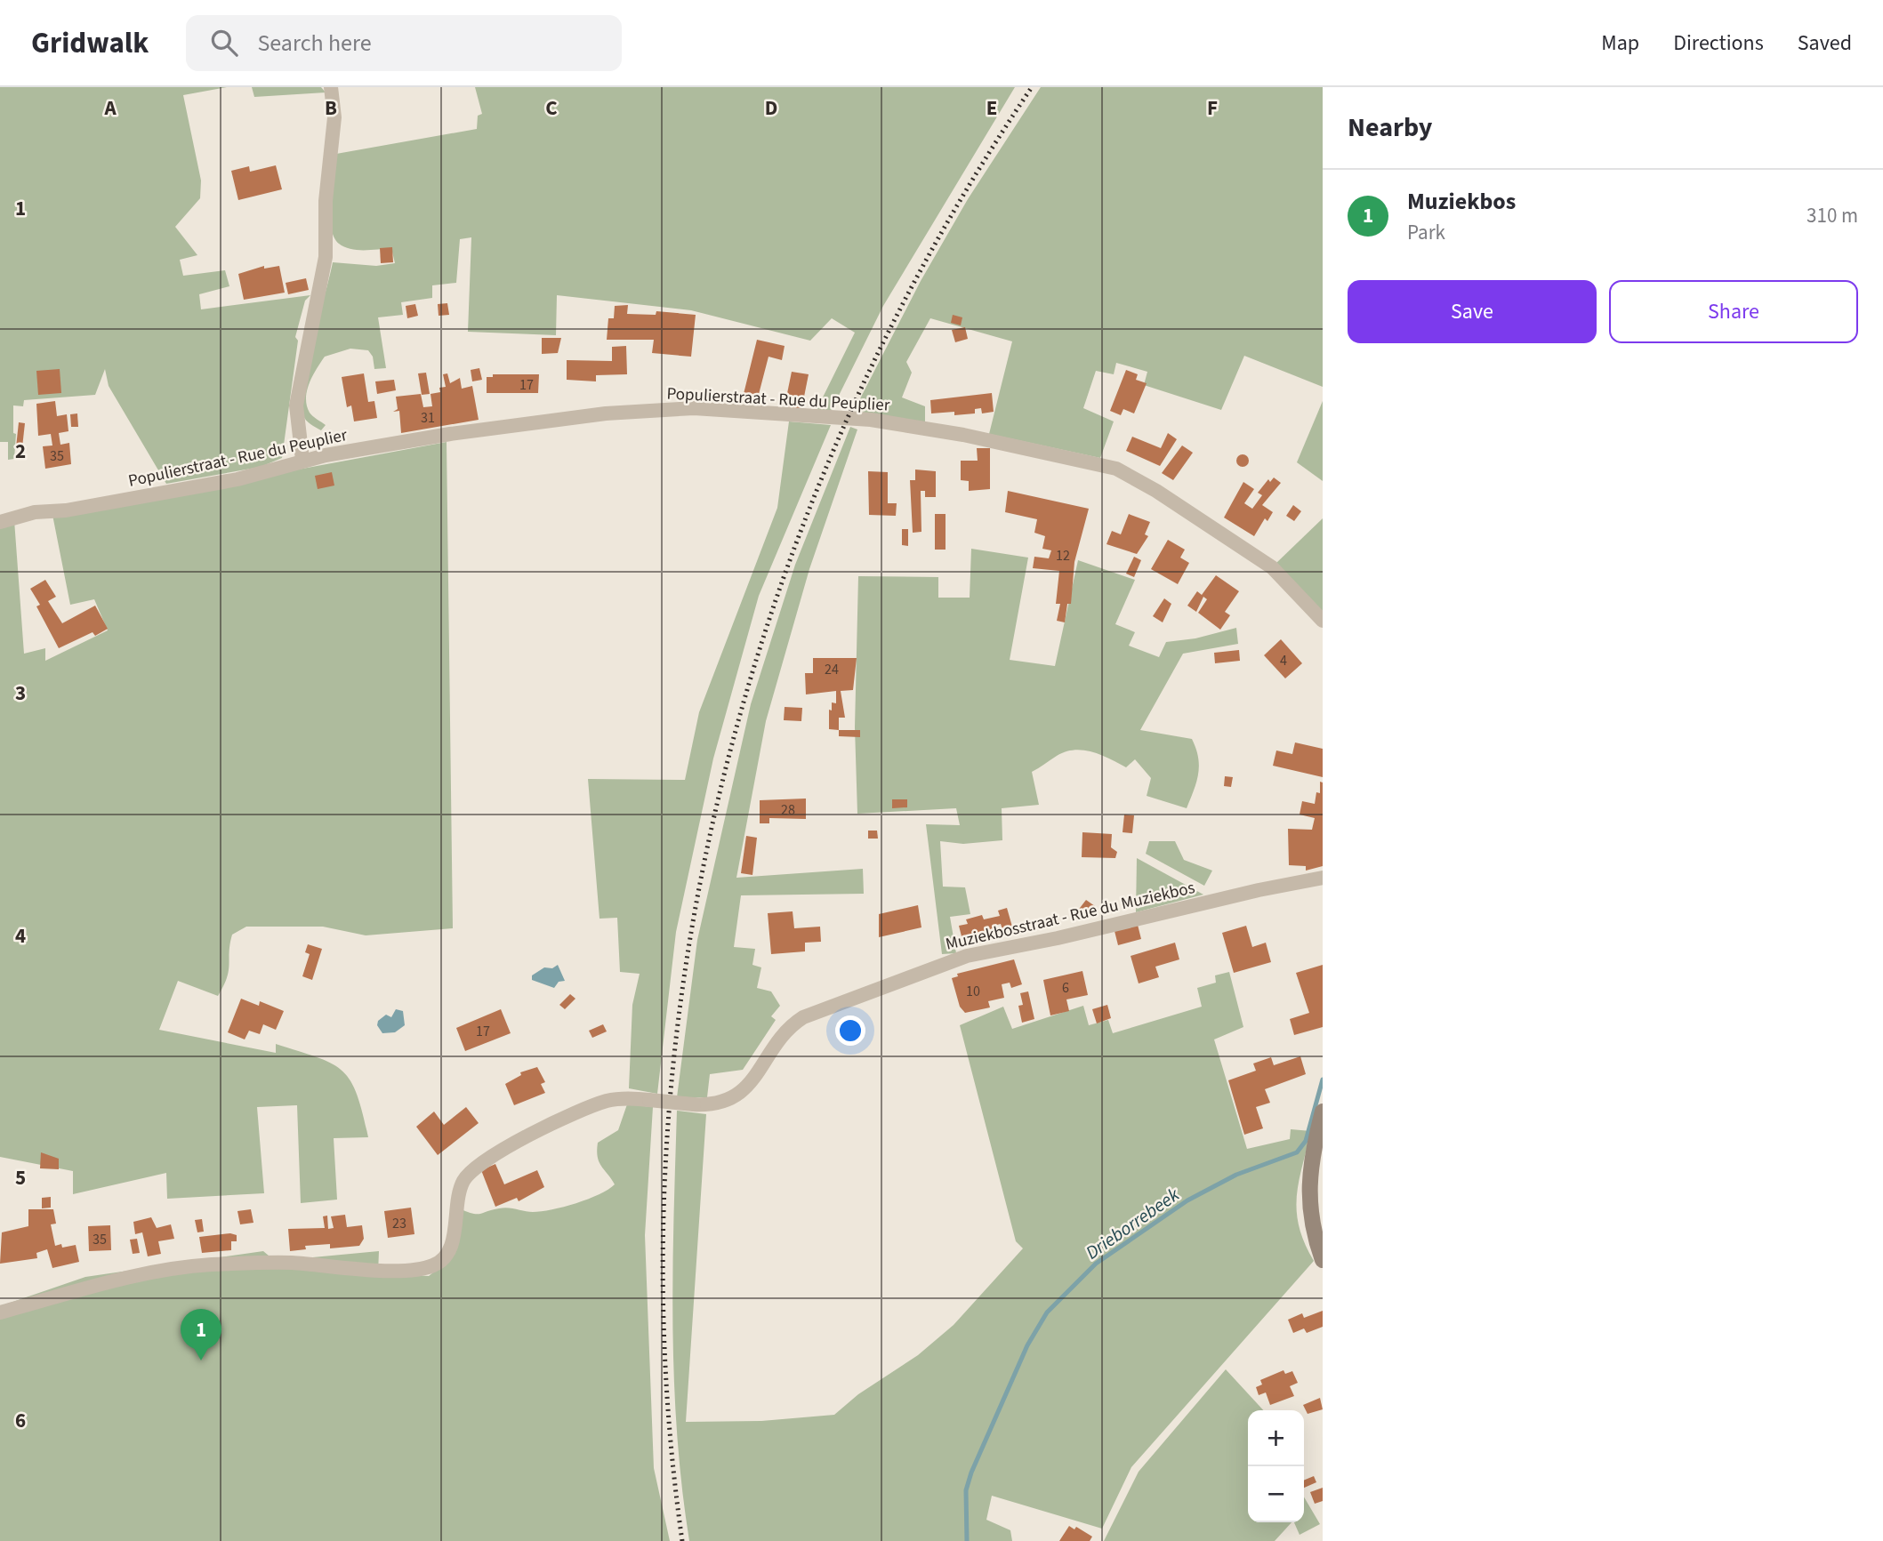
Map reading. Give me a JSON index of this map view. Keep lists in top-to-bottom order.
{
  "streets": {
    "street": ["Populierstraat - Rue du Peuplier", "Muziekbosstraat - Rue du Muziekbos"]
  },
  "water": ["Drieborrebeek"],
  "house_numbers": [
    "17",
    "31",
    "35",
    "12",
    "4",
    "24",
    "28",
    "6",
    "10",
    "17",
    "23",
    "35"
  ],
  "page": {
    "header": "Gridwalk",
    "search": "Search here",
    "nav": ["Map", "Directions", "Saved"],
    "heading": "Nearby",
    "list": [
      {
        "mark": "1",
        "name": "Muziekbos",
        "note": "Park",
        "value": "310 m"
      }
    ],
    "buttons": ["Save", "Share"],
    "pins": "1",
    "map_buttons": ["+", "−"]
  },
  "grid": {
    "columns": [
      "A",
      "B",
      "C",
      "D",
      "E",
      "F"
    ],
    "rows": [
      "1",
      "2",
      "3",
      "4",
      "5",
      "6"
    ]
  }
}
